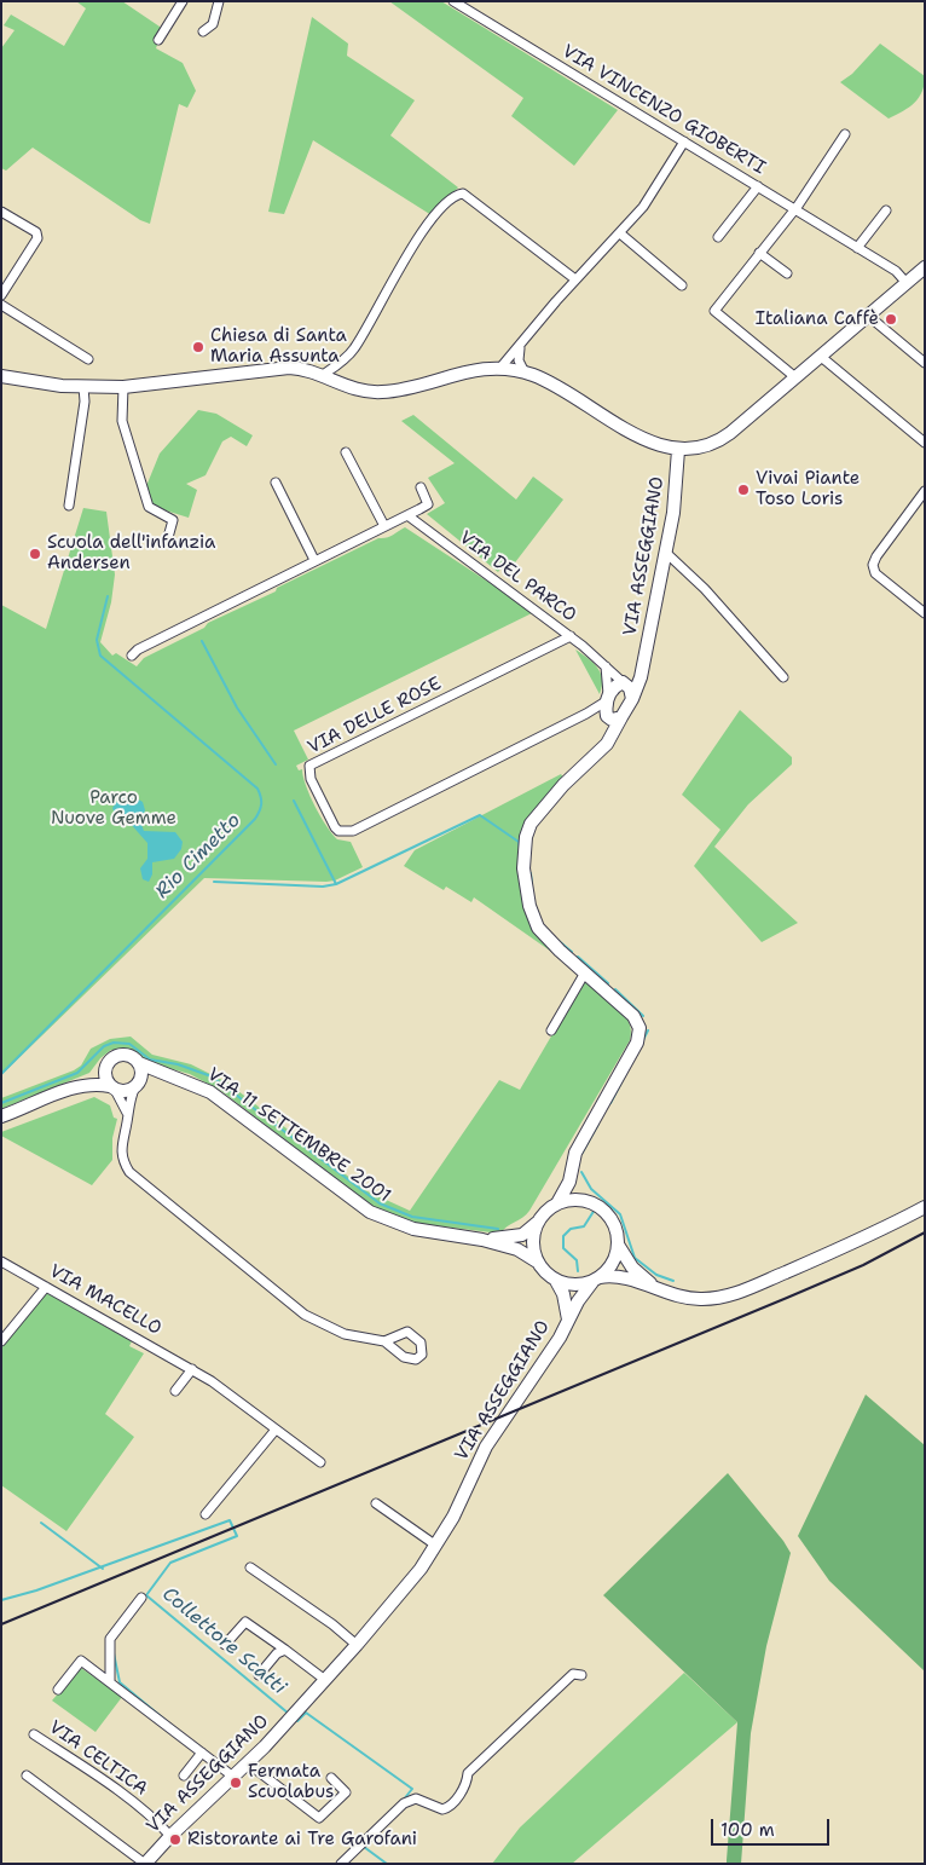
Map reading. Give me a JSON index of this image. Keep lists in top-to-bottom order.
{
  "streets": {
    "street": [
      "VIA VINCENZO GIOBERTI",
      "VIA ASSEGGIANO",
      "VIA DEL PARCO",
      "VIA DELLE ROSE",
      "VIA 11 SETTEMBRE 2001",
      "VIA MACELLO",
      "VIA CELTICA"
    ]
  },
  "crossings": [
    ["VIA ASSEGGIANO", "VIA 11 SETTEMBRE 2001"],
    ["VIA ASSEGGIANO", "VIA CELTICA"],
    ["VIA DEL PARCO", "VIA DELLE ROSE"]
  ],
  "water": ["Rio Cimetto", "Collettore Scatti"],
  "parks": ["Parco Nuove Gemme"],
  "places": [
    "Italiana Caffè",
    "Chiesa di Santa Maria Assunta",
    "Vivai Piante Toso Loris",
    "Scuola dell'infanzia Andersen",
    "Fermata Scuolabus",
    "Ristorante ai Tre Garofani"
  ],
  "scale_bar": "100 m"
}
